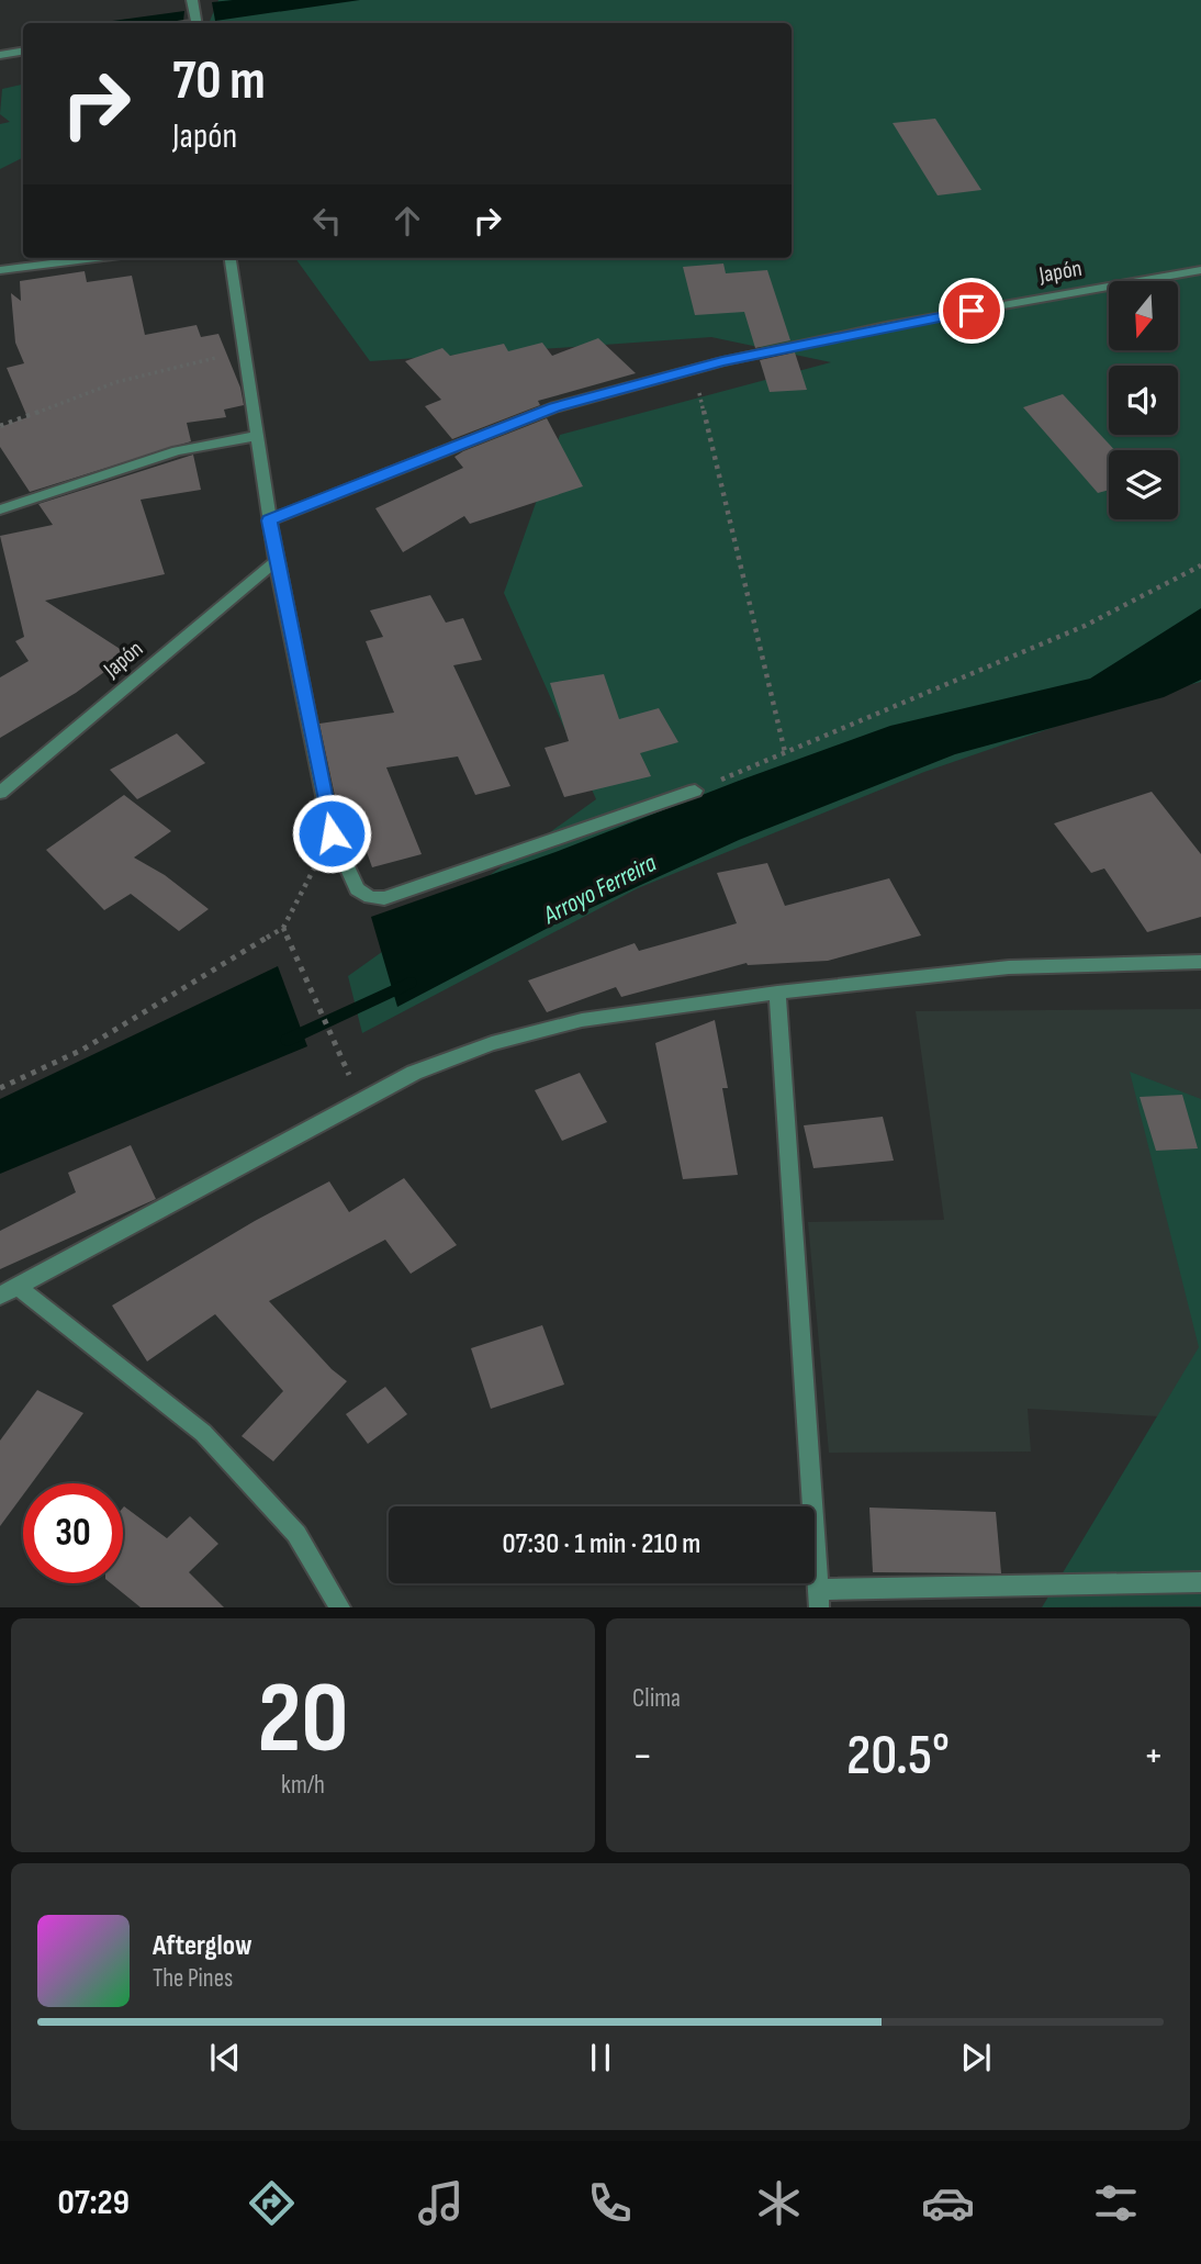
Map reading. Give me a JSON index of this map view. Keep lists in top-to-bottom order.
{
  "streets": {
    "street": ["Japón"]
  },
  "water": ["Arroyo Ferreira"],
  "north": "bottom",
  "page": {
    "turn": ["70 m", "Japón"],
    "limit": "30",
    "trip": "07:30 · 1 min · 210 m",
    "tile": [
      ["20", "km/h"],
      "Clima"
    ],
    "heat": ["−", "20.5°", "+"],
    "song": ["Afterglow", "The Pines"],
    "tabs": "07:29"
  }
}
